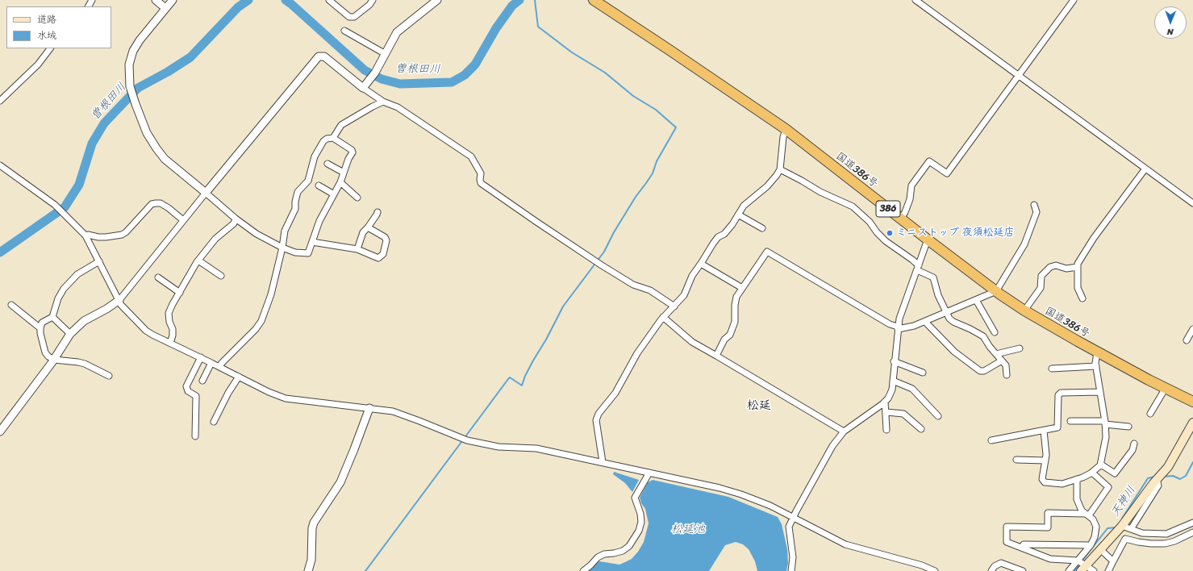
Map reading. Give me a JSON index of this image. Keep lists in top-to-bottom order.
{
  "streets": {
    "highway": ["国道386号", "386"]
  },
  "districts": ["松延"],
  "water": ["曽根田川", "天神川", "松延池"],
  "places": ["ミニストップ 夜須松延店"],
  "legend": ["道路", "水域"],
  "north": "bottom"
}
